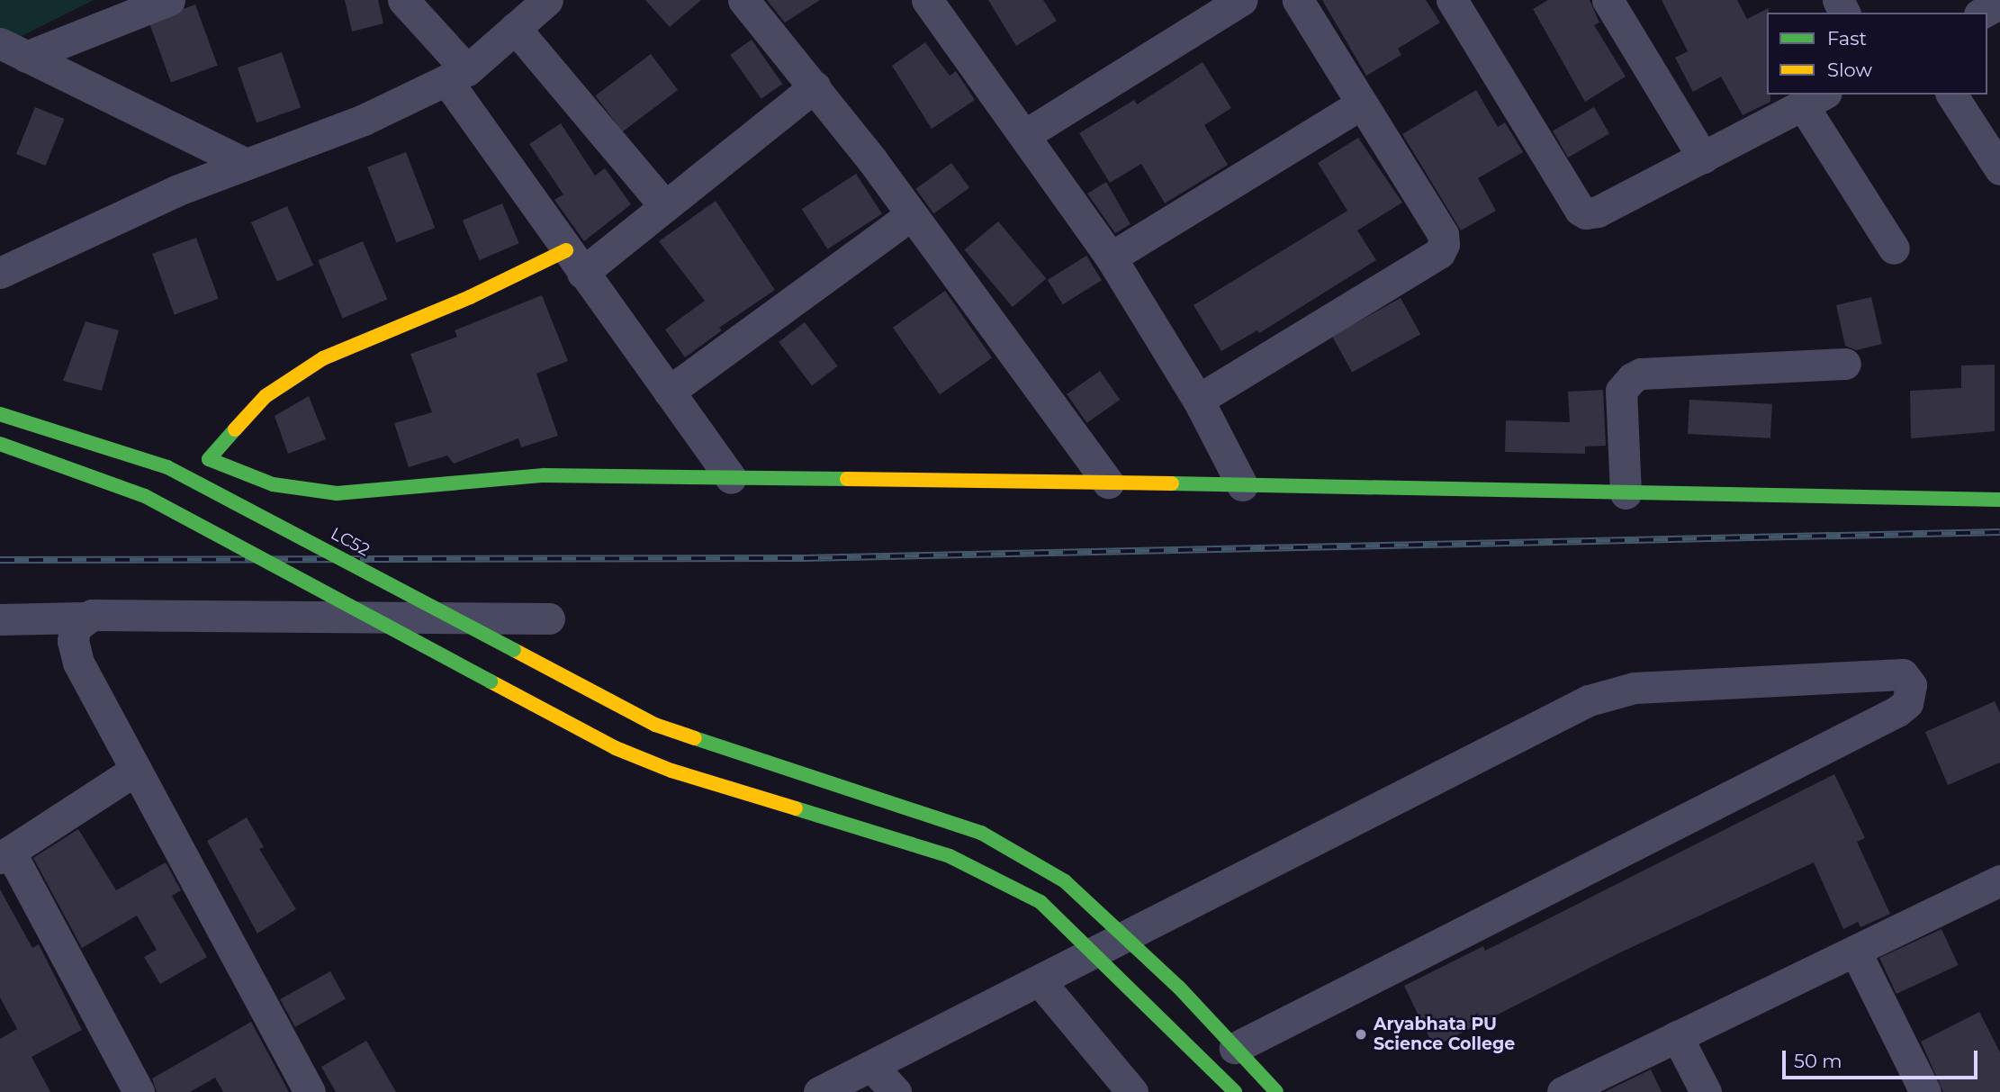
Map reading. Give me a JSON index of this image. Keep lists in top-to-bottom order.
{
  "streets": {
    "main road": ["LC52"]
  },
  "places": ["Aryabhata PU Science College"],
  "legend": ["Fast", "Slow"],
  "scale_bar": "50 m"
}
